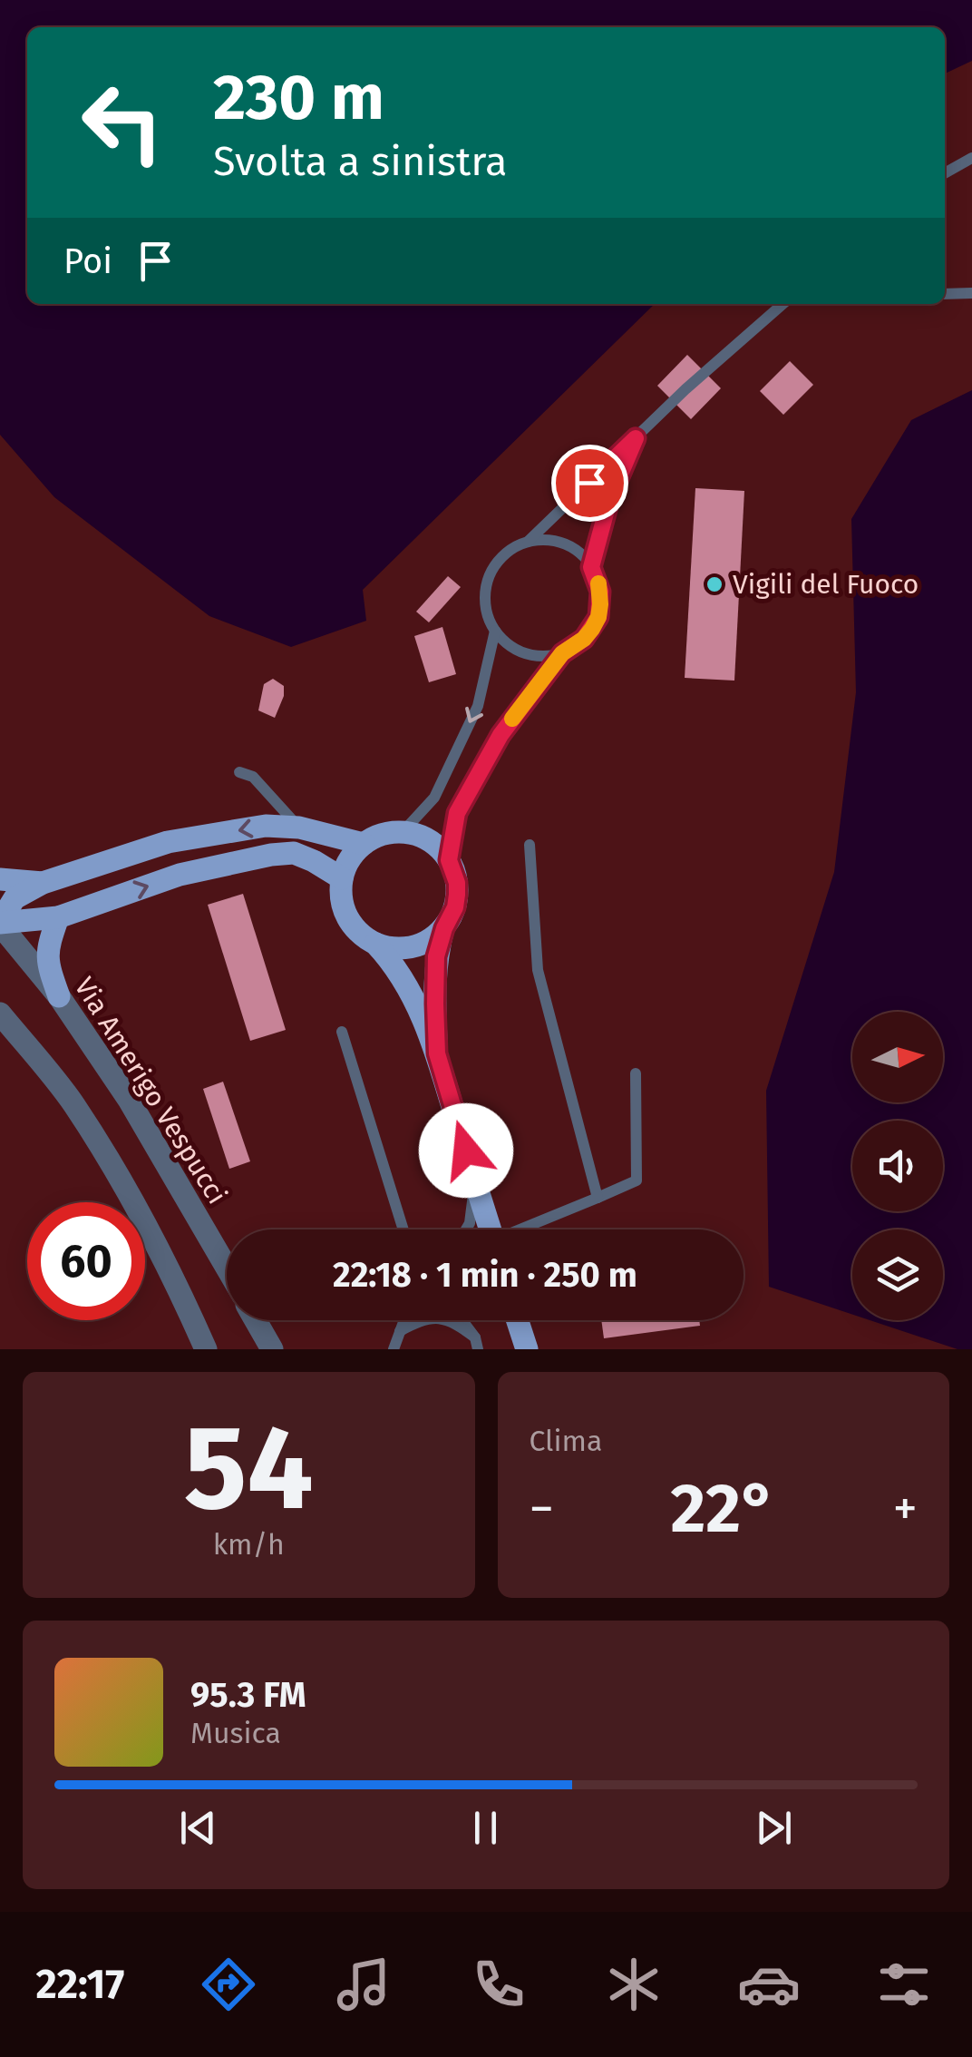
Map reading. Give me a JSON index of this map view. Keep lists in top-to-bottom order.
{
  "streets": {
    "street": ["Via Amerigo Vespucci"]
  },
  "places": ["Vigili del Fuoco"],
  "north": "right",
  "page": {
    "turn": ["230 m", "Svolta a sinistra"],
    "then": "Poi",
    "limit": "60",
    "trip": "22:18 · 1 min · 250 m",
    "tile": [
      ["54", "km/h"],
      "Clima"
    ],
    "heat": ["−", "22°", "+"],
    "song": ["95.3 FM", "Musica"],
    "tabs": "22:17"
  }
}
